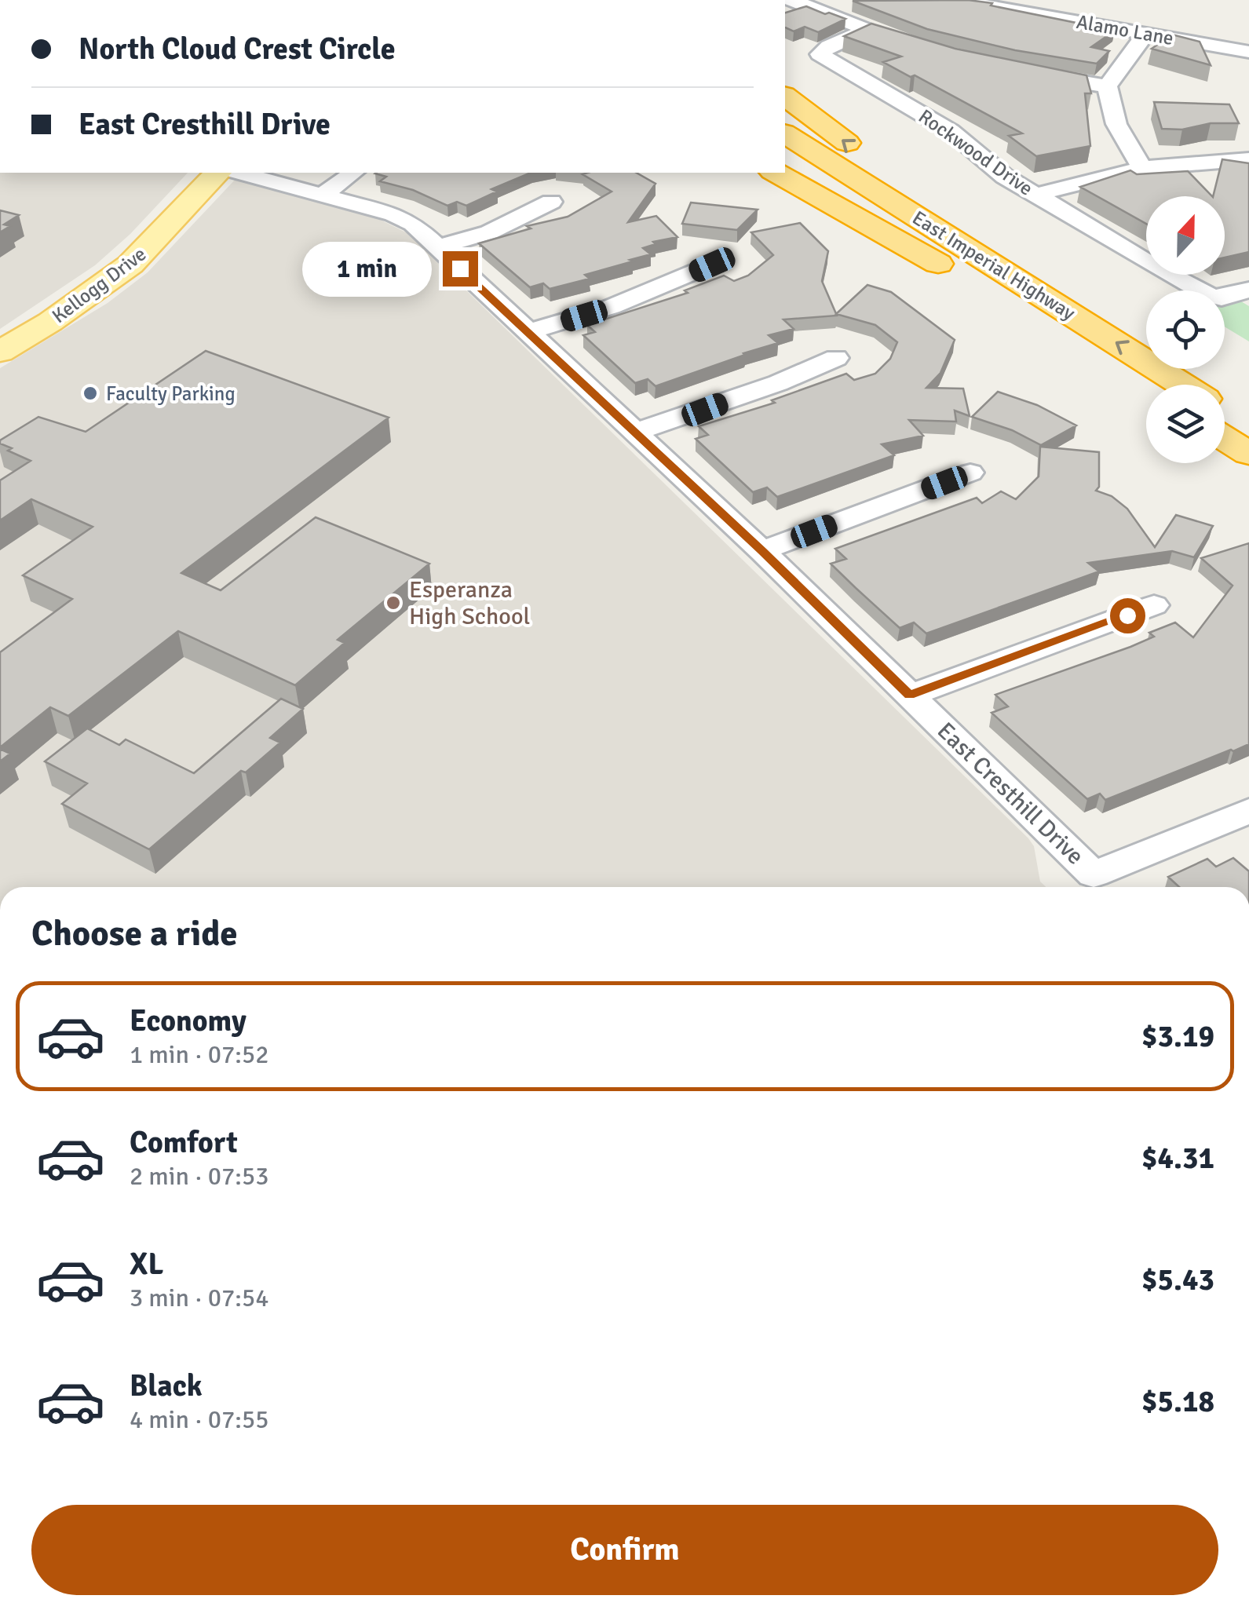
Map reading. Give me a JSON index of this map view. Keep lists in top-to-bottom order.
{
  "streets": {
    "highway": ["East Imperial Highway"],
    "main road": ["Kellogg Drive"],
    "street": ["Alamo Lane", "Rockwood Drive", "East Cresthill Drive"]
  },
  "places": ["Faculty Parking", "Esperanza High School"],
  "north": "top",
  "page": {
    "banner": ["North Cloud Crest Circle", "East Cresthill Drive"],
    "bubble": "1 min",
    "heading": "Choose a ride",
    "list": [
      {
        "name": "Economy",
        "note": "1 min · 07:52",
        "value": "$3.19"
      },
      {
        "name": "Comfort",
        "note": "2 min · 07:53",
        "value": "$4.31"
      },
      {
        "name": "XL",
        "note": "3 min · 07:54",
        "value": "$5.43"
      },
      {
        "name": "Black",
        "note": "4 min · 07:55",
        "value": "$5.18"
      }
    ],
    "buttons": "Confirm"
  }
}
